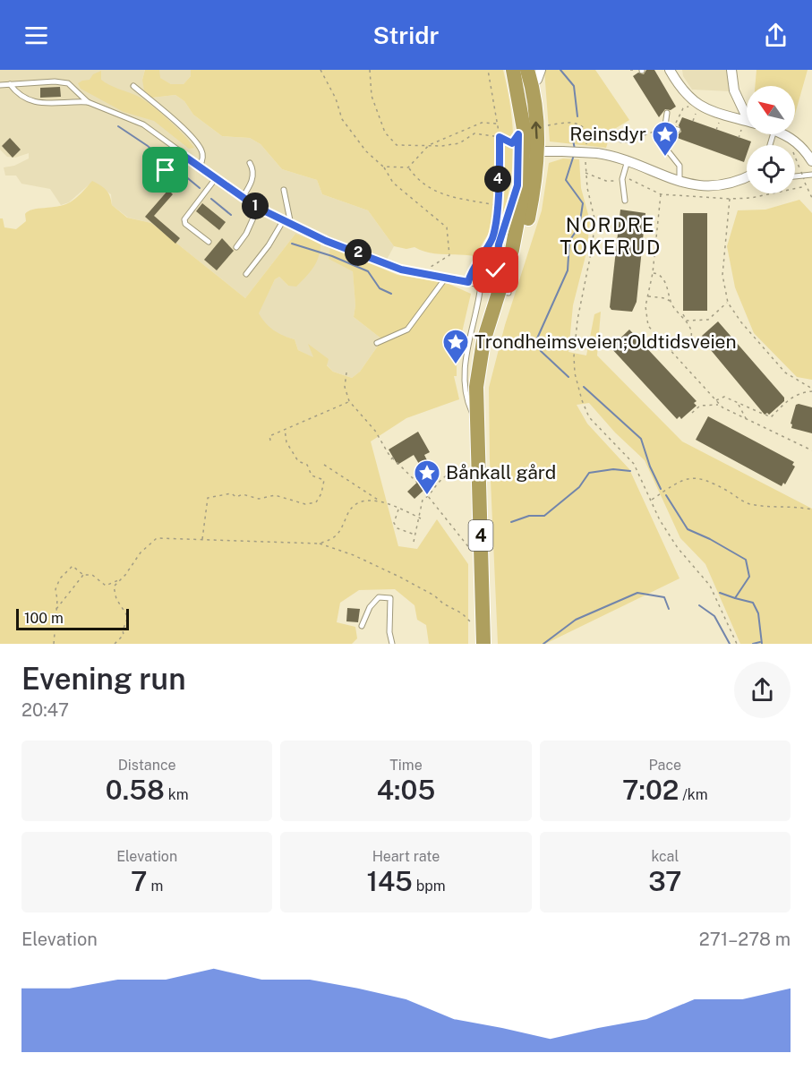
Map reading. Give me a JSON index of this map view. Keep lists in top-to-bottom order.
{
  "streets": {
    "highway": ["4"]
  },
  "districts": ["NORDRE TOKERUD"],
  "places": {
    "place": ["Reinsdyr", "Trondheimsveien;Oldtidsveien", "Bånkall gård"]
  },
  "scale_bar": "100 m",
  "north": "top left",
  "page": {
    "header": "Stridr",
    "pins": ["4", "1", "2"],
    "scale": "100 m",
    "heading": ["Evening run", "20:47"],
    "stats": [
      ["Distance", "0.58 km"],
      ["Time", "4:05"],
      ["Pace", "7:02 /km"],
      ["Elevation", "7 m"],
      ["Heart rate", "145 bpm"],
      ["kcal", "37"]
    ],
    "chart": ["Elevation", "271–278 m"]
  }
}
